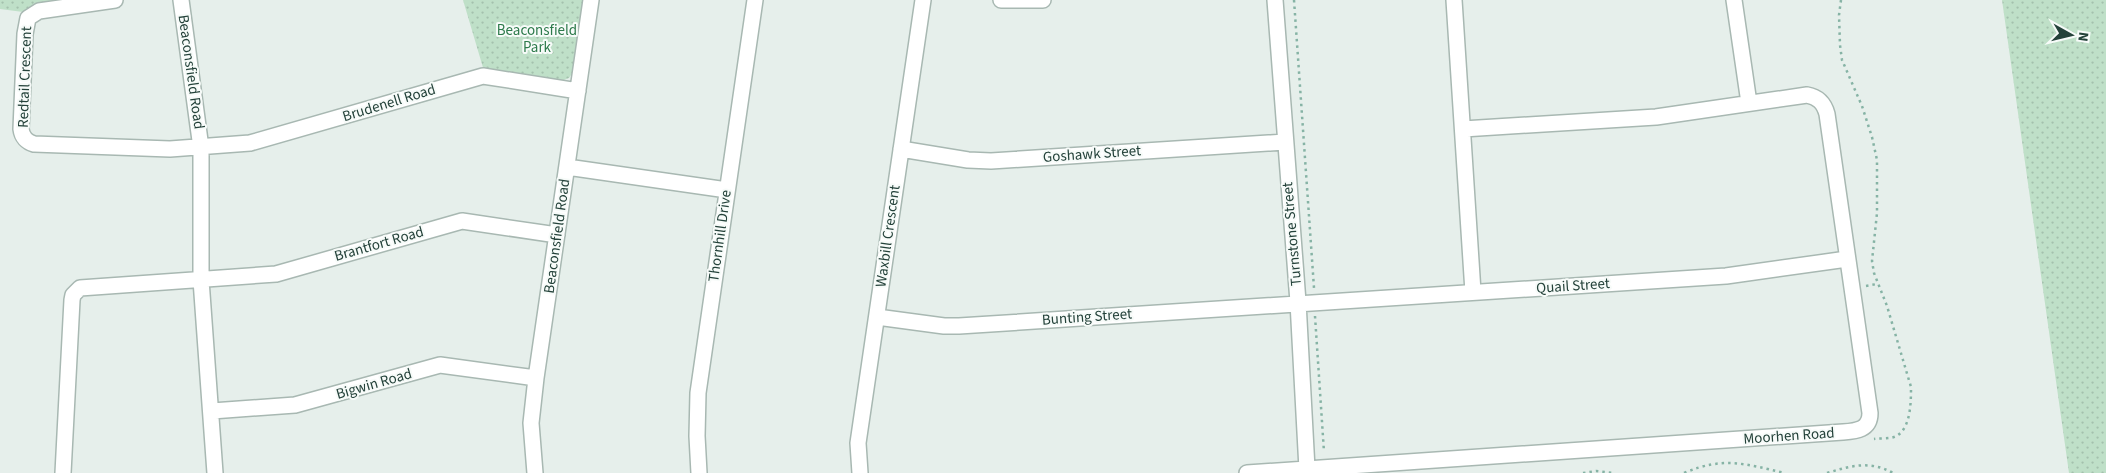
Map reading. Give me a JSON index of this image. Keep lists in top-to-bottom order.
{
  "streets": {
    "street": [
      "Beaconsfield Road",
      "Redtail Crescent",
      "Brudenell Road",
      "Goshawk Street",
      "Turnstone Street",
      "Thornhill Drive",
      "Waxbill Crescent",
      "Brantfort Road",
      "Quail Street",
      "Bunting Street",
      "Bigwin Road",
      "Moorhen Road"
    ]
  },
  "crossings": [
    ["Beaconsfield Road", "Redtail Crescent"],
    ["Beaconsfield Road", "Brudenell Road"],
    ["Beaconsfield Road", "Brantfort Road"],
    ["Beaconsfield Road", "Bigwin Road"],
    ["Redtail Crescent", "Brudenell Road"],
    ["Goshawk Street", "Turnstone Street"],
    ["Goshawk Street", "Waxbill Crescent"],
    ["Turnstone Street", "Quail Street"],
    ["Turnstone Street", "Bunting Street"],
    ["Turnstone Street", "Moorhen Road"],
    ["Waxbill Crescent", "Bunting Street"],
    ["Quail Street", "Bunting Street"],
    ["Quail Street", "Moorhen Road"]
  ],
  "parks": ["Beaconsfield Park"],
  "north": "right"
}
